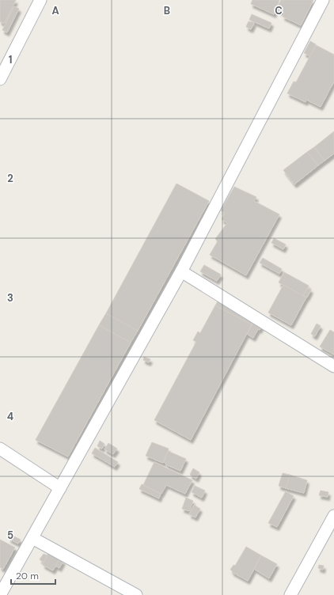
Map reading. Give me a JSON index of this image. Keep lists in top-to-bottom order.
{
  "scale_bar": "20 m",
  "grid": {
    "columns": ["A", "B", "C"],
    "rows": [
      "1",
      "2",
      "3",
      "4",
      "5"
    ]
  }
}
